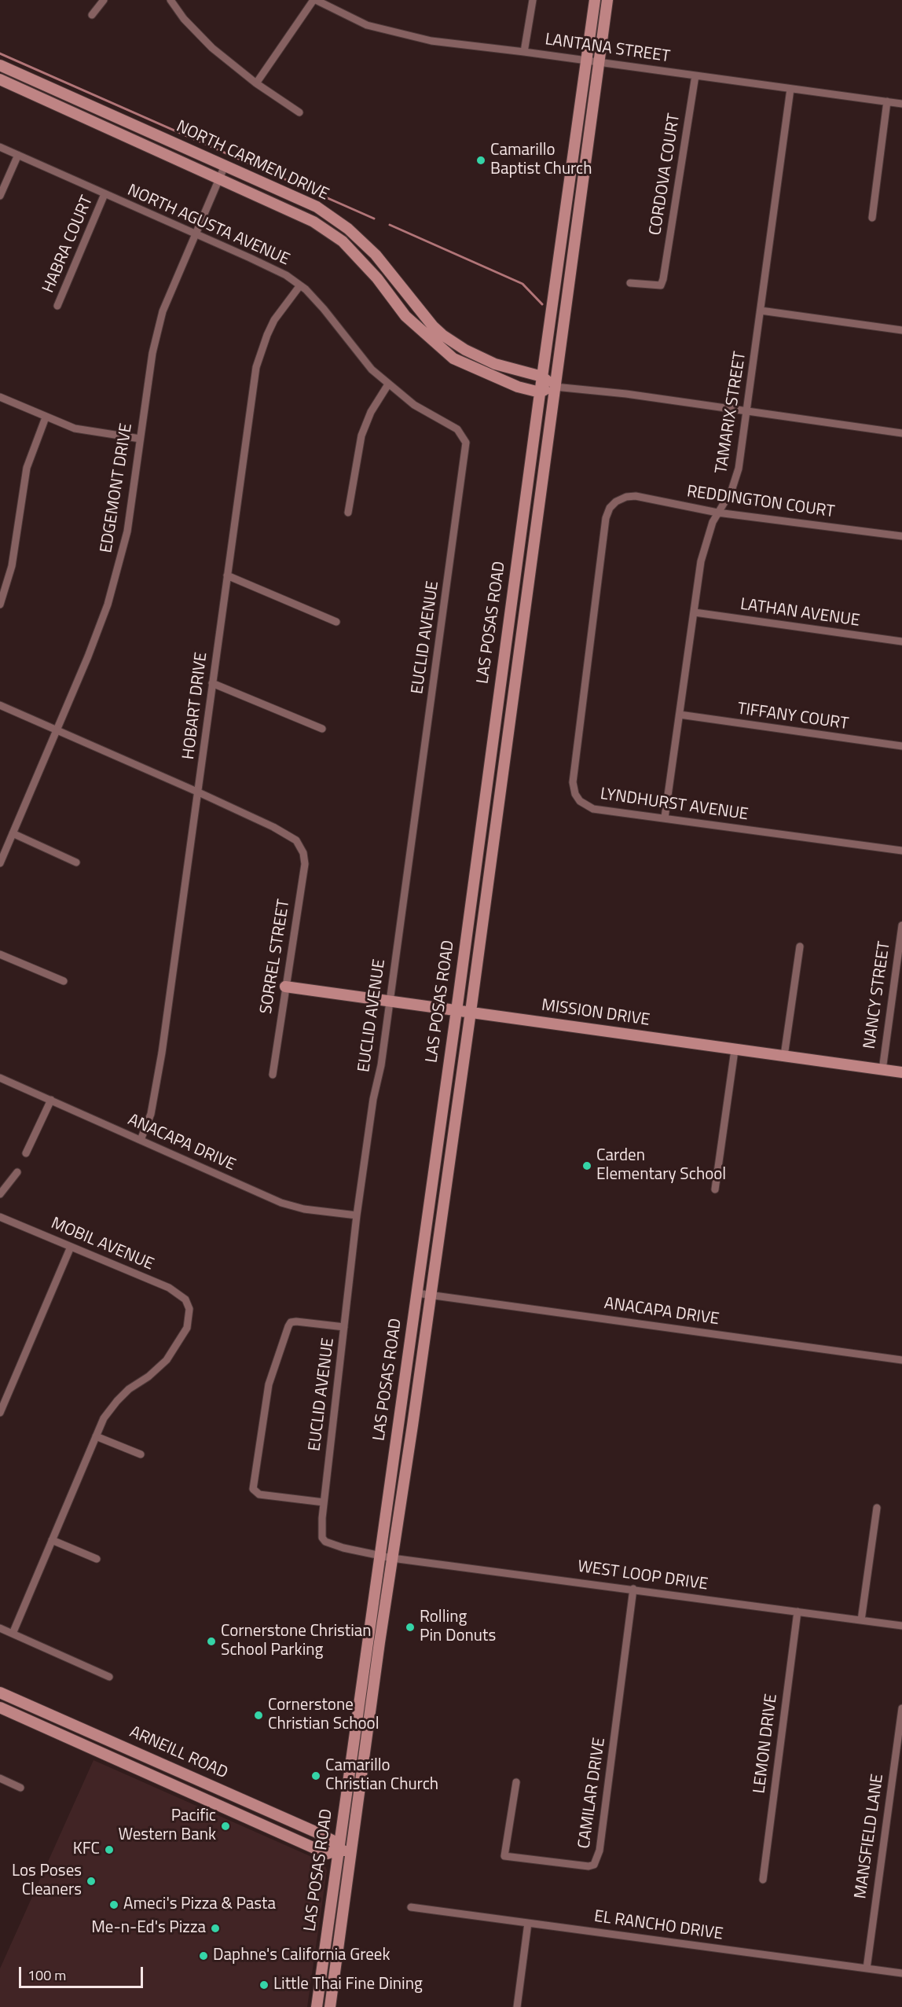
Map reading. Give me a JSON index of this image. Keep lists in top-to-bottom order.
{
  "streets": {
    "main road": [
      "NORTH CARMEN DRIVE",
      "LAS POSAS ROAD",
      "MISSION DRIVE",
      "ARNEILL ROAD"
    ],
    "street": [
      "LANTANA STREET",
      "CORDOVA COURT",
      "NORTH AGUSTA AVENUE",
      "HABRA COURT",
      "TAMARIX STREET",
      "EDGEMONT DRIVE",
      "REDDINGTON COURT",
      "LATHAN AVENUE",
      "EUCLID AVENUE",
      "HOBART DRIVE",
      "TIFFANY COURT",
      "LYNDHURST AVENUE",
      "SORREL STREET",
      "NANCY STREET",
      "ANACAPA DRIVE",
      "MOBIL AVENUE",
      "WEST LOOP DRIVE",
      "LEMON DRIVE",
      "CAMILAR DRIVE",
      "MANSFIELD LANE",
      "EL RANCHO DRIVE"
    ]
  },
  "crossings": [
    ["LANTANA STREET", "CORDOVA COURT"],
    ["LANTANA STREET", "TAMARIX STREET"],
    ["LANTANA STREET", "LAS POSAS ROAD"],
    ["NORTH CARMEN DRIVE", "EDGEMONT DRIVE"],
    ["NORTH CARMEN DRIVE", "LAS POSAS ROAD"],
    ["NORTH AGUSTA AVENUE", "HABRA COURT"],
    ["NORTH AGUSTA AVENUE", "EDGEMONT DRIVE"],
    ["NORTH AGUSTA AVENUE", "EUCLID AVENUE"],
    ["NORTH AGUSTA AVENUE", "HOBART DRIVE"],
    ["TAMARIX STREET", "REDDINGTON COURT"],
    ["TAMARIX STREET", "LATHAN AVENUE"],
    ["TAMARIX STREET", "TIFFANY COURT"],
    ["TAMARIX STREET", "LYNDHURST AVENUE"],
    ["REDDINGTON COURT", "LYNDHURST AVENUE"],
    ["LAS POSAS ROAD", "EUCLID AVENUE"],
    ["LAS POSAS ROAD", "MISSION DRIVE"],
    ["LAS POSAS ROAD", "ANACAPA DRIVE"],
    ["LAS POSAS ROAD", "WEST LOOP DRIVE"],
    ["LAS POSAS ROAD", "ARNEILL ROAD"],
    ["EUCLID AVENUE", "MISSION DRIVE"],
    ["EUCLID AVENUE", "ANACAPA DRIVE"],
    ["EUCLID AVENUE", "WEST LOOP DRIVE"],
    ["HOBART DRIVE", "SORREL STREET"],
    ["HOBART DRIVE", "ANACAPA DRIVE"],
    ["SORREL STREET", "MISSION DRIVE"],
    ["NANCY STREET", "MISSION DRIVE"],
    ["WEST LOOP DRIVE", "LEMON DRIVE"],
    ["WEST LOOP DRIVE", "CAMILAR DRIVE"],
    ["MANSFIELD LANE", "EL RANCHO DRIVE"]
  ],
  "places": [
    "Camarillo Baptist Church",
    "Carden Elementary School",
    "Rolling Pin Donuts",
    "Cornerstone Christian School Parking",
    "Cornerstone Christian School",
    "Camarillo Christian Church",
    "Pacific Western Bank",
    "KFC",
    "Los Poses Cleaners",
    "Ameci's Pizza & Pasta",
    "Me-n-Ed's Pizza",
    "Daphne's California Greek",
    "Little Thai Fine Dining"
  ],
  "scale_bar": "100 m"
}
